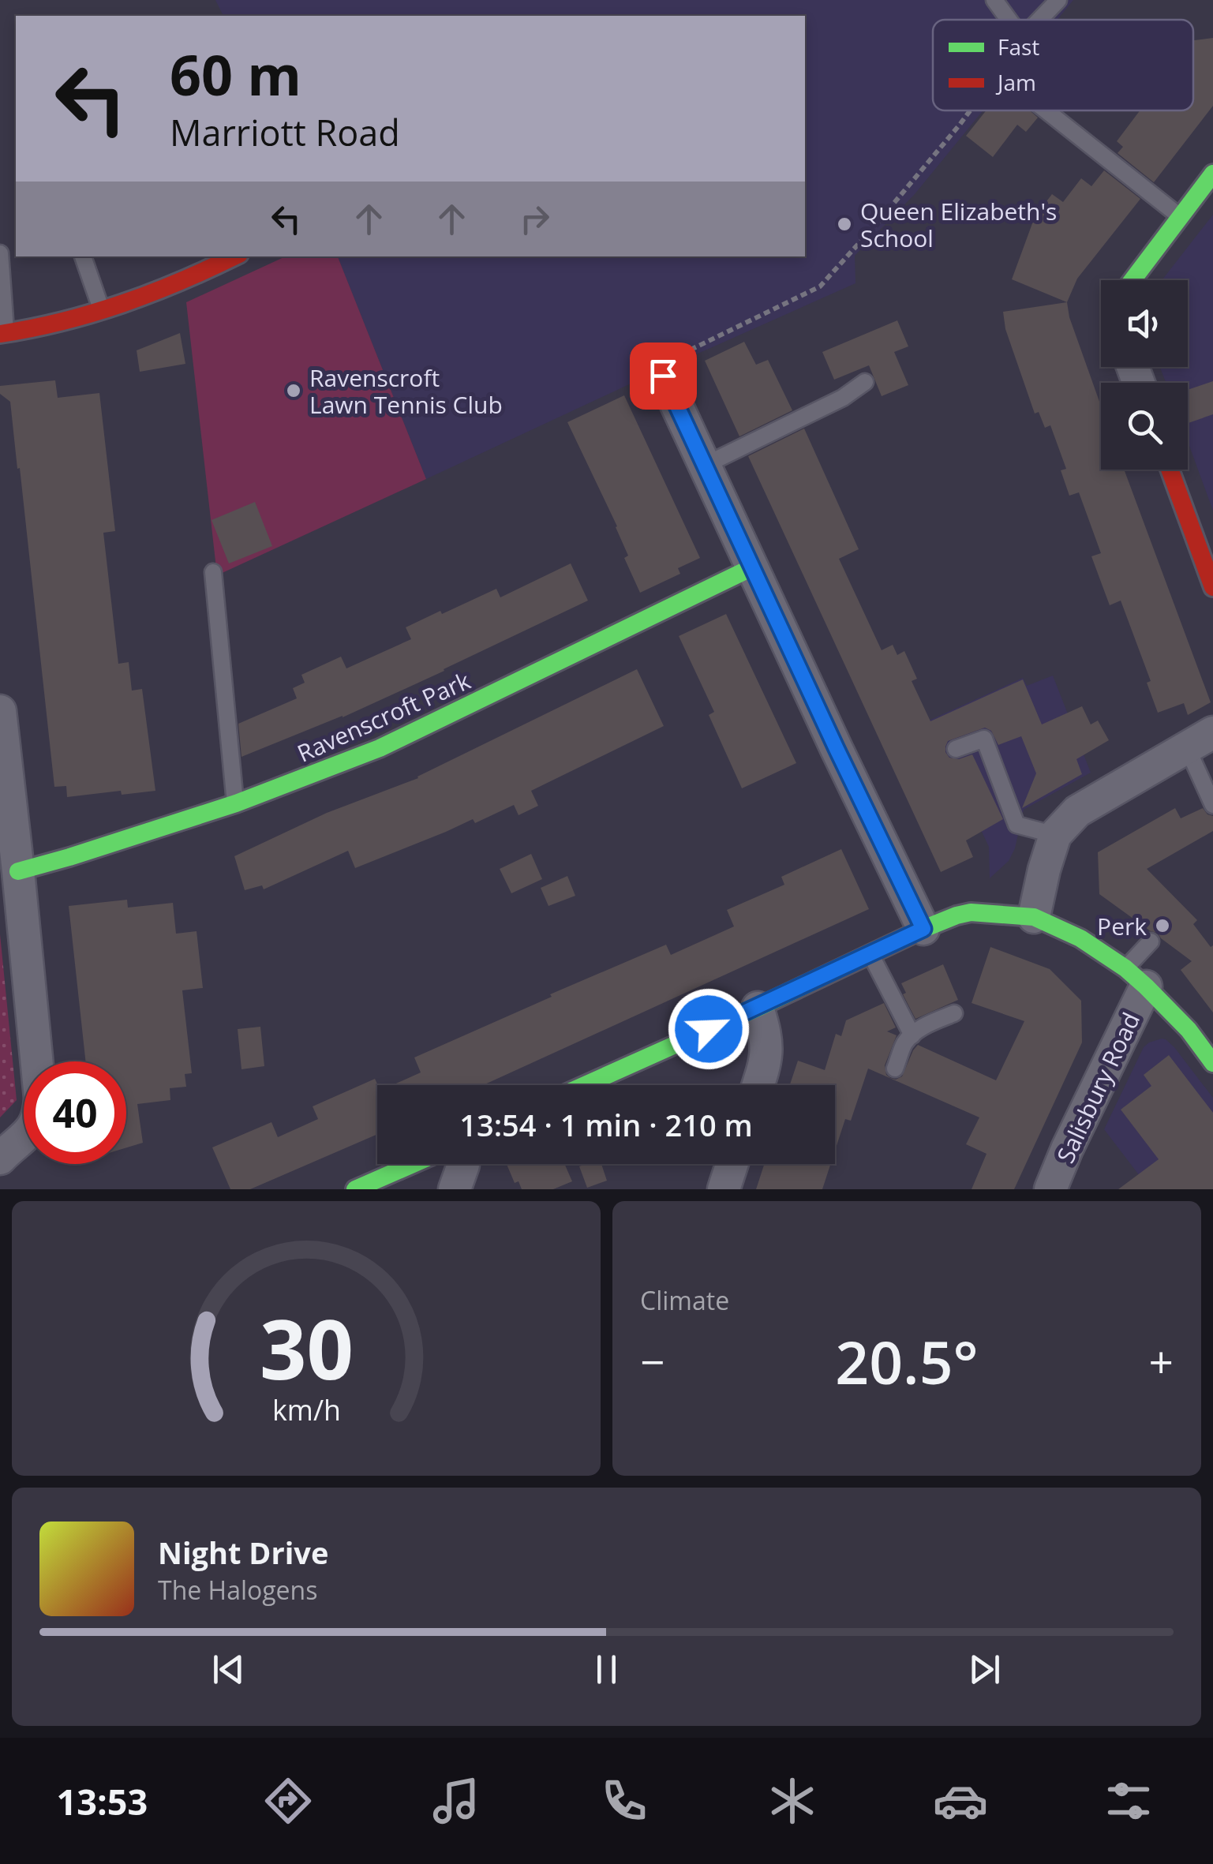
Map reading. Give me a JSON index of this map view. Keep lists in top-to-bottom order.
{
  "streets": {
    "street": ["Ravenscroft Park", "Salisbury Road"]
  },
  "places": ["Queen Elizabeth's School", "Ravenscroft Lawn Tennis Club", "Perk"],
  "legend": ["Fast", "Jam"],
  "page": {
    "turn": ["60 m", "Marriott Road"],
    "limit": "40",
    "trip": "13:54 · 1 min · 210 m",
    "tile": "Climate",
    "heat": ["−", "20.5°", "+"],
    "song": ["Night Drive", "The Halogens"],
    "tabs": "13:53",
    "gauge": ["30", "km/h"]
  }
}
